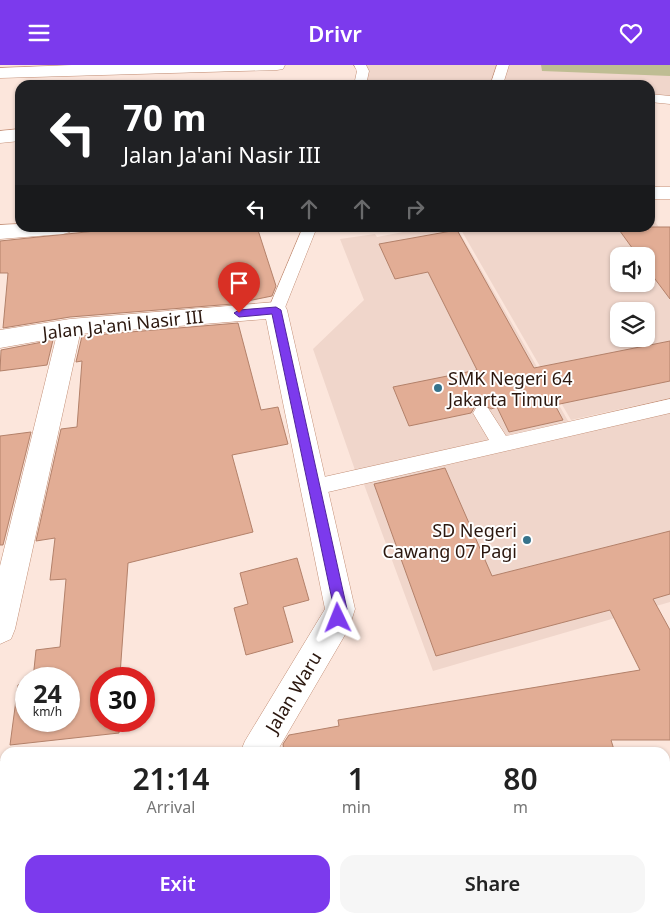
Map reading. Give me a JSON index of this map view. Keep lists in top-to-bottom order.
{
  "streets": {
    "street": ["Jalan Ja'ani Nasir III", "Jalan Waru"]
  },
  "crossings": [
    ["Jalan Ja'ani Nasir III", "Jalan Waru"]
  ],
  "places": ["SMK Negeri 64 Jakarta Timur", "SD Negeri Cawang 07 Pagi"],
  "page": {
    "header": "Drivr",
    "turn": ["70 m", "Jalan Ja'ani Nasir III"],
    "speed": "24 km/h",
    "limit": "30",
    "eta": [
      "21:14",
      "Arrival",
      "1",
      "min",
      "80",
      "m"
    ],
    "buttons": ["Exit", "Share"]
  }
}
